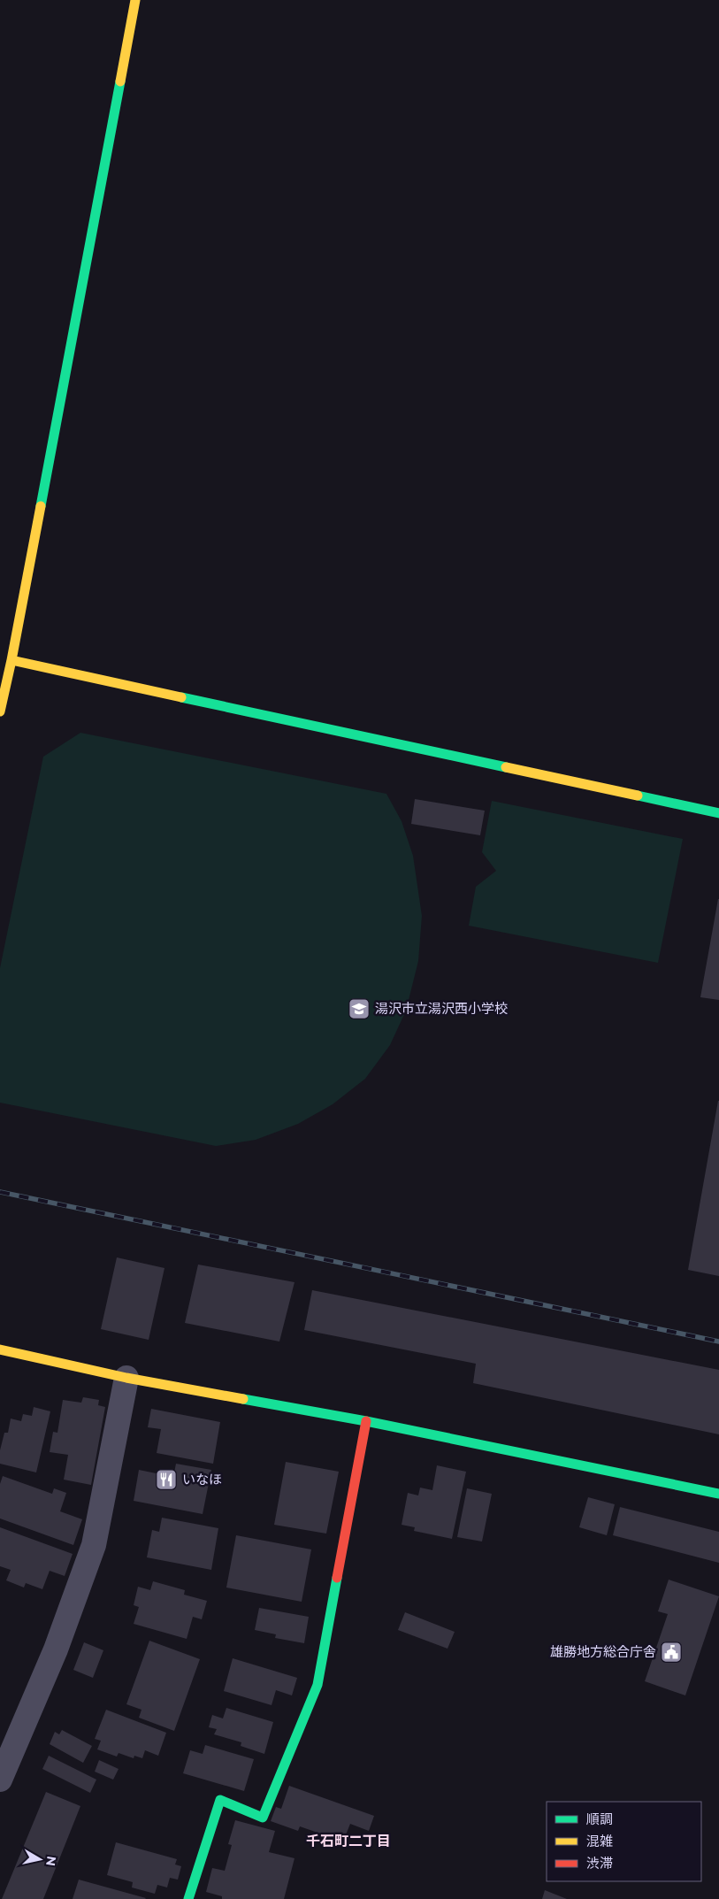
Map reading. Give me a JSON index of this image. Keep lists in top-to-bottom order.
{
  "districts": ["千石町二丁目"],
  "places": {
    "school or university": ["湯沢市立湯沢西小学校"],
    "restaurant": ["いなほ"],
    "public building": ["雄勝地方総合庁舎"]
  },
  "legend": ["順調", "混雑", "渋滞"],
  "north": "right"
}
